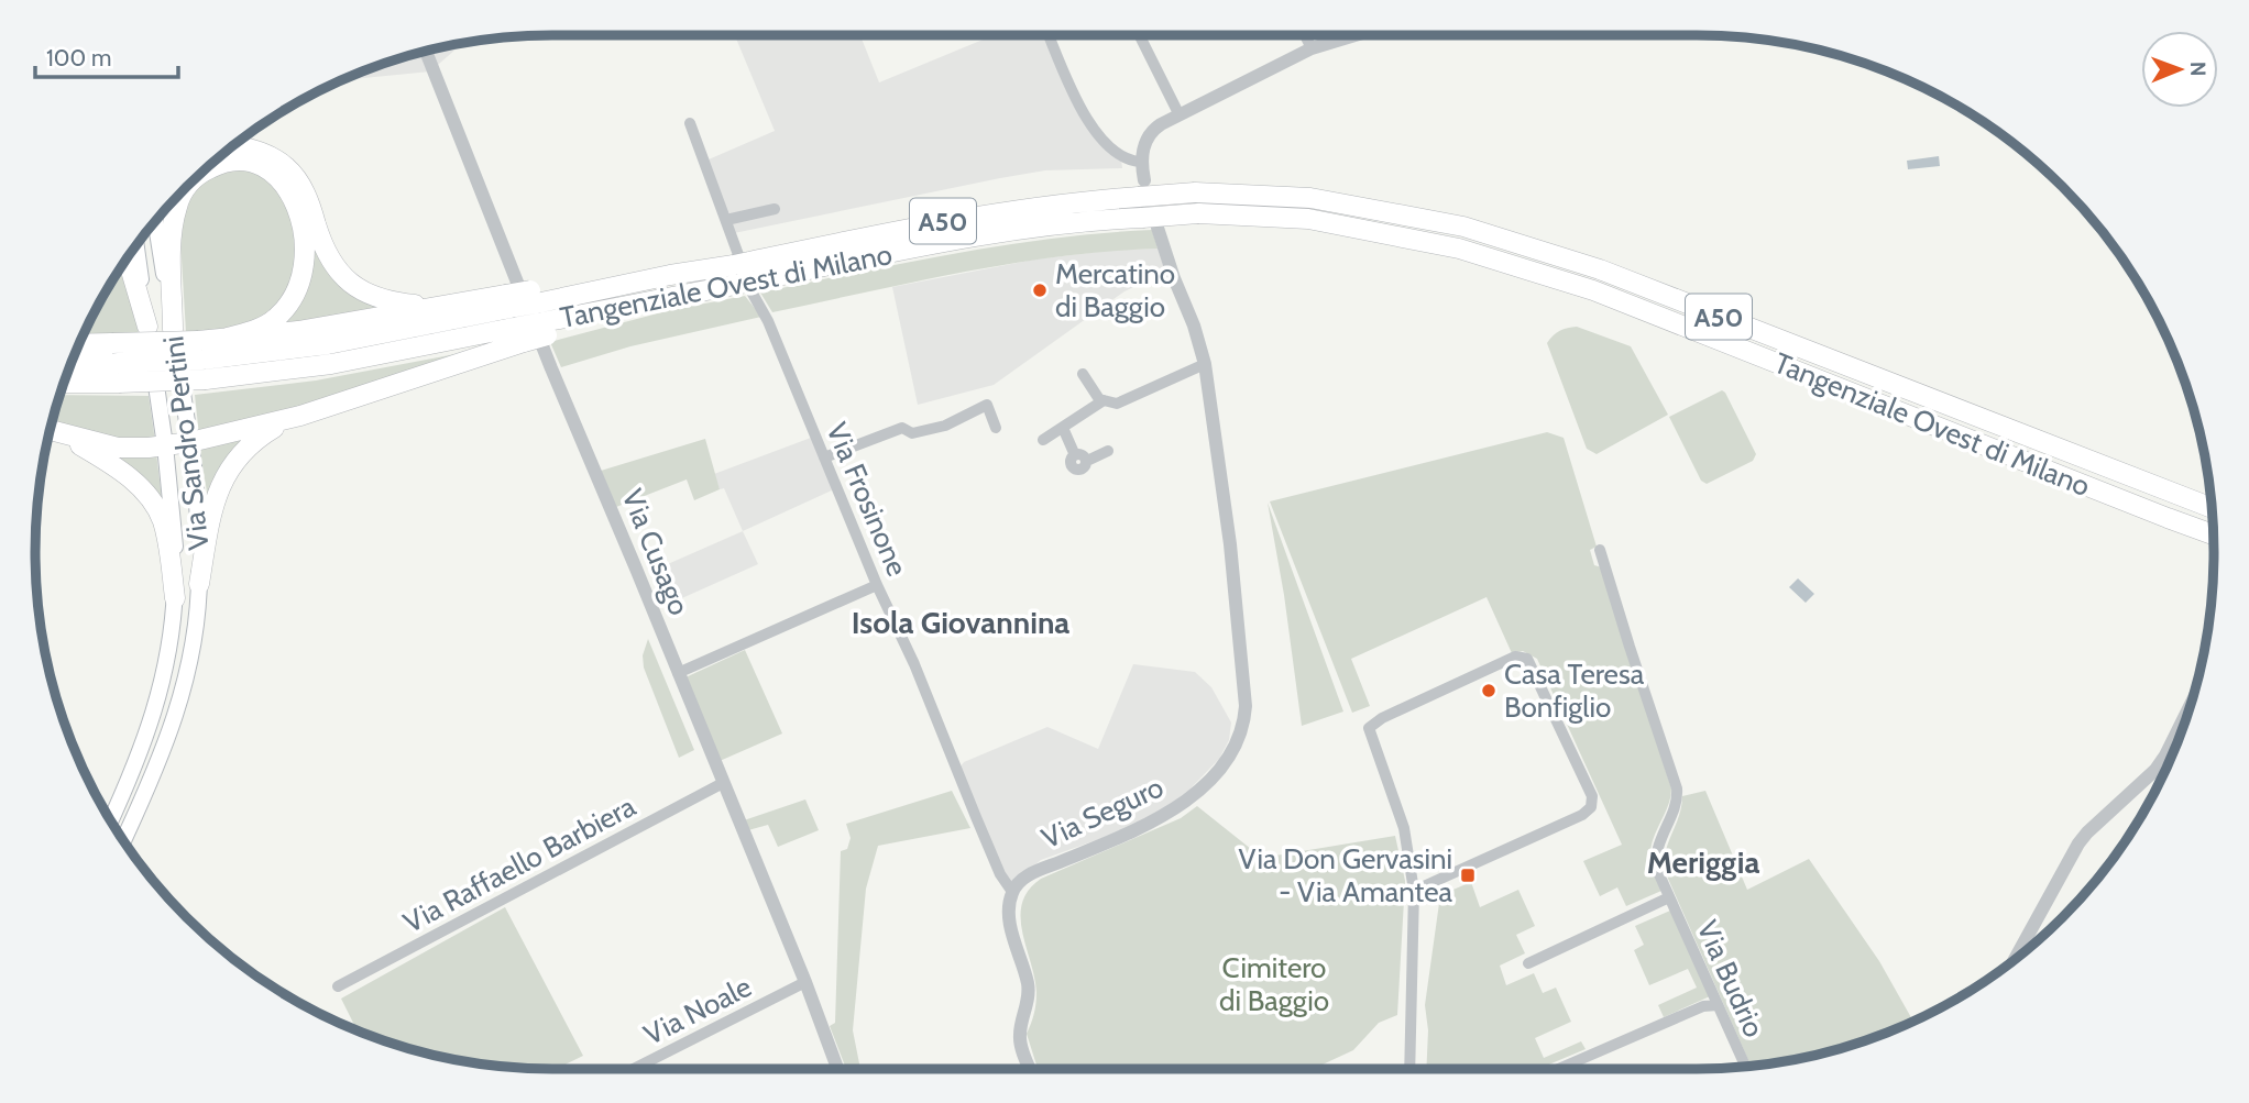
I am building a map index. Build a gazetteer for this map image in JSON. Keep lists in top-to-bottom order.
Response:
{
  "streets": {
    "highway": ["A50", "Tangenziale Ovest di Milano"],
    "main road": ["Via Sandro Pertini"],
    "street": [
      "Via Frosinone",
      "Via Cusago",
      "Via Seguro",
      "Via Raffaello Barbiera",
      "Via Budrio",
      "Via Noale"
    ]
  },
  "crossings": [
    ["Tangenziale Ovest di Milano", "Via Frosinone"],
    ["Tangenziale Ovest di Milano", "Via Seguro"],
    ["Via Frosinone", "Via Seguro"],
    ["Via Cusago", "Via Raffaello Barbiera"],
    ["Via Cusago", "Via Noale"]
  ],
  "districts": ["Isola Giovannina", "Meriggia"],
  "parks": ["Cimitero di Baggio"],
  "places": {
    "other": ["Mercatino di Baggio", "Casa Teresa Bonfiglio"],
    "transit": ["Via Don Gervasini - Via Amantea"]
  },
  "scale_bar": "100 m",
  "north": "right"
}
